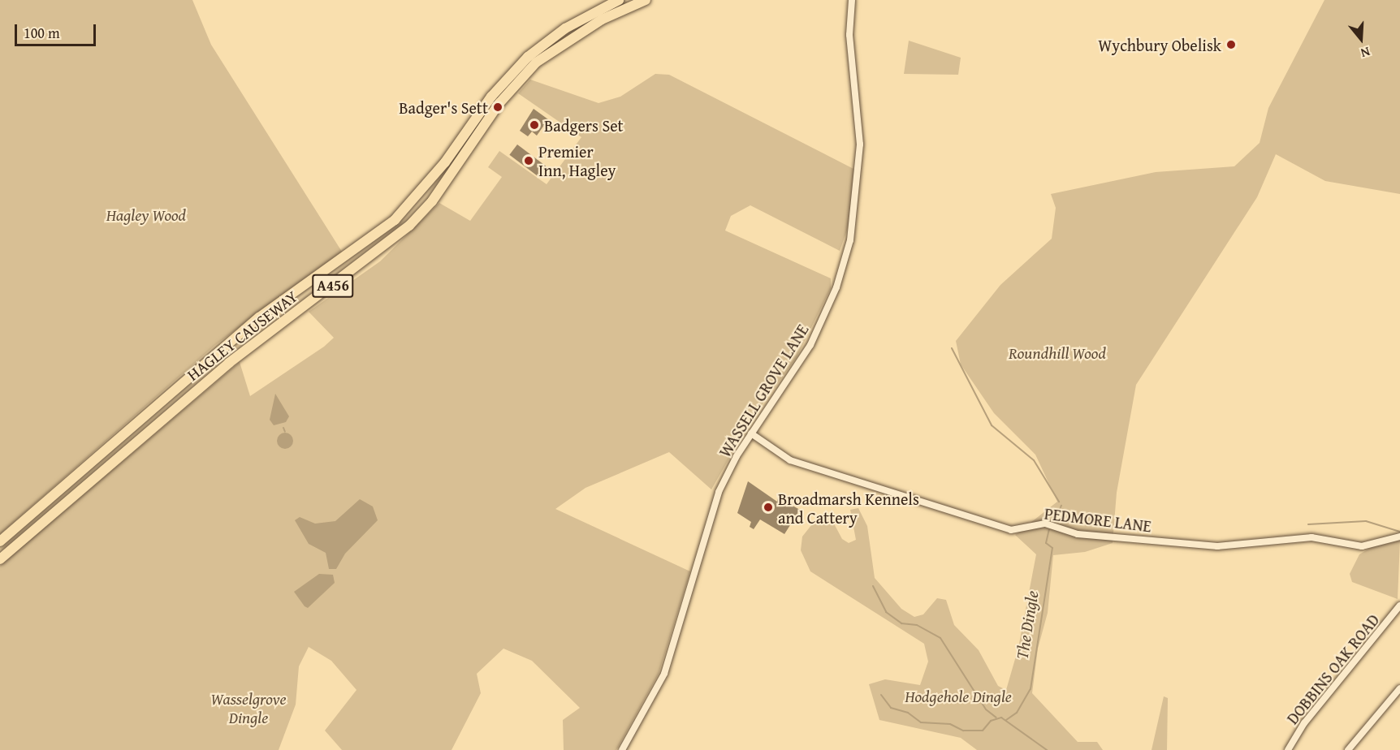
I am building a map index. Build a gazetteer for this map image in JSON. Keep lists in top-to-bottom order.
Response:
{
  "streets": {
    "highway": ["A456", "HAGLEY CAUSEWAY"],
    "street": ["WASSELL GROVE LANE", "PEDMORE LANE", "DOBBINS OAK ROAD"]
  },
  "crossings": [
    ["WASSELL GROVE LANE", "PEDMORE LANE"]
  ],
  "water": ["The Dingle"],
  "parks": [
    "Hagley Wood",
    "Roundhill Wood",
    "Hodgehole Dingle",
    "Wasselgrove Dingle"
  ],
  "places": [
    "Wychbury Obelisk",
    "Badger's Sett",
    "Badgers Set",
    "Premier Inn, Hagley",
    "Broadmarsh Kennels and Cattery"
  ],
  "scale_bar": "100 m",
  "north": "bottom"
}
